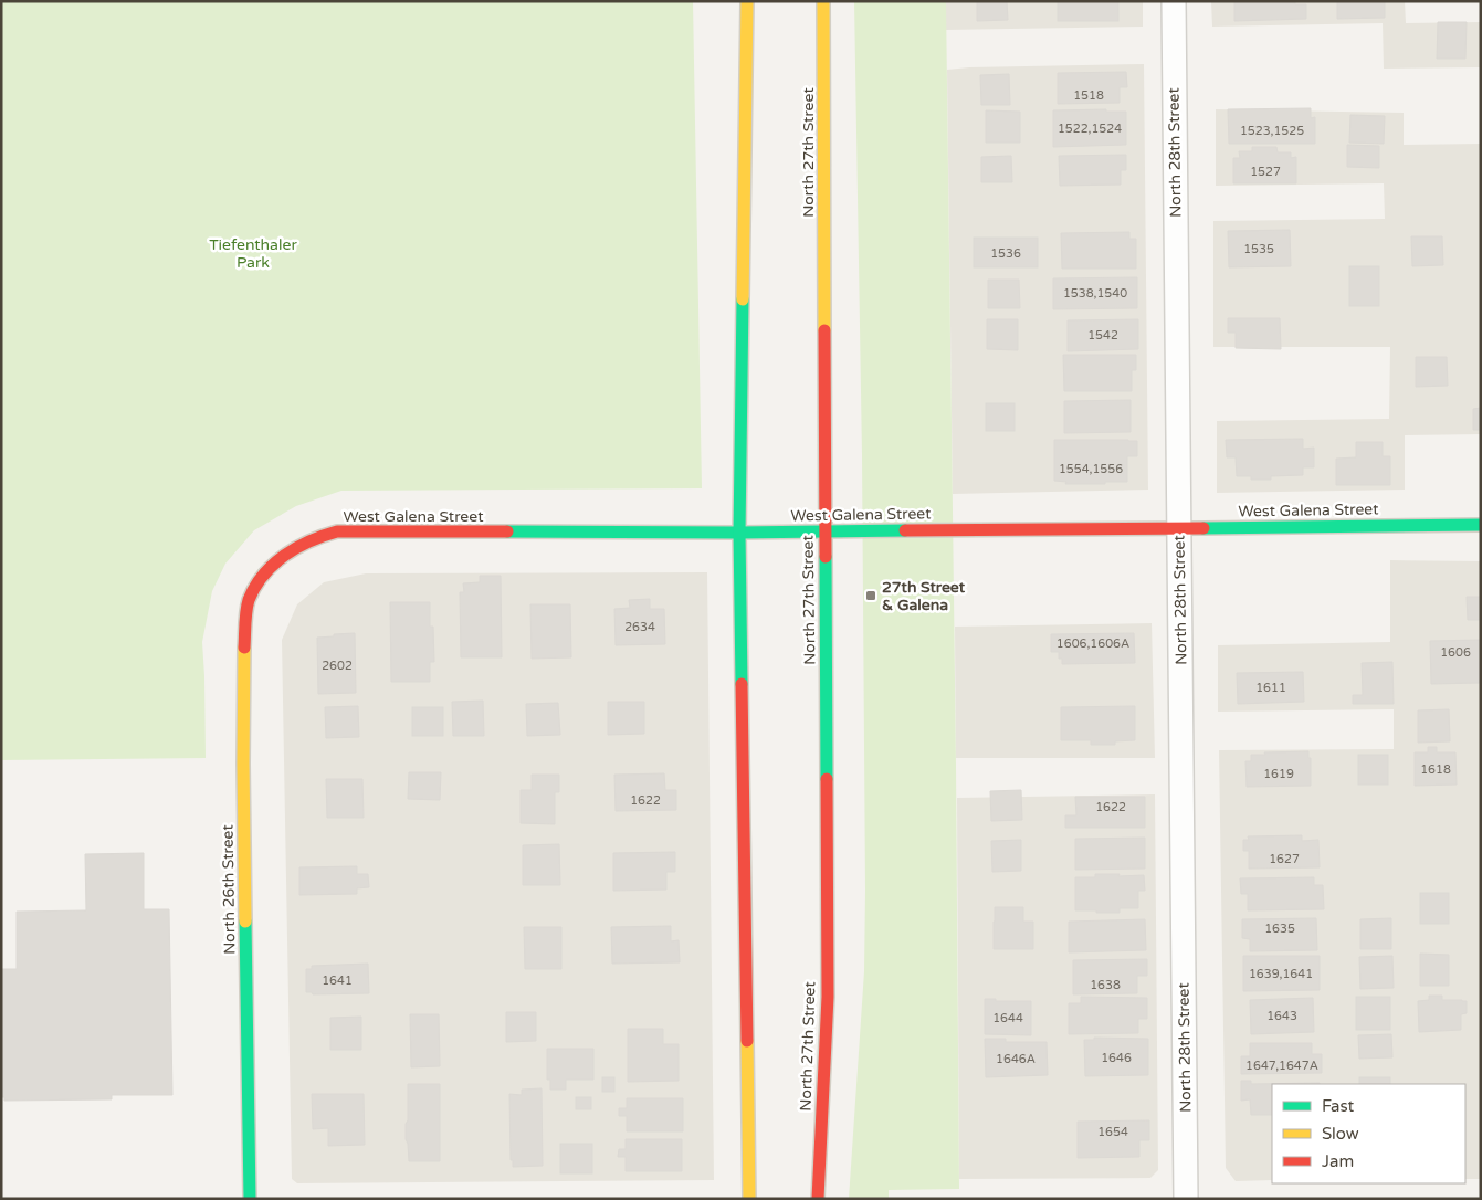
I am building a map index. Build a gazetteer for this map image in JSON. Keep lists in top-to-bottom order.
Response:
{
  "streets": {
    "main road": ["North 27th Street", "West Galena Street", "North 26th Street"],
    "street": ["North 28th Street"]
  },
  "crossings": [
    ["North 27th Street", "West Galena Street"],
    ["North 28th Street", "West Galena Street"],
    ["West Galena Street", "North 26th Street"]
  ],
  "parks": ["Tiefenthaler Park"],
  "places": {
    "transit": ["27th Street & Galena"]
  },
  "house_numbers": [
    "1518",
    "1522,1524",
    "1523,1525",
    "1527",
    "1535",
    "1536",
    "1538,1540",
    "1542",
    "1554,1556",
    "2634",
    "1606,1606A",
    "1606",
    "2602",
    "1611",
    "1618",
    "1619",
    "1622",
    "1622",
    "1627",
    "1635",
    "1639,1641",
    "1641",
    "1638",
    "1643",
    "1644",
    "1646",
    "1646A",
    "1647,1647A",
    "1654"
  ],
  "legend": ["Fast", "Slow", "Jam"]
}
